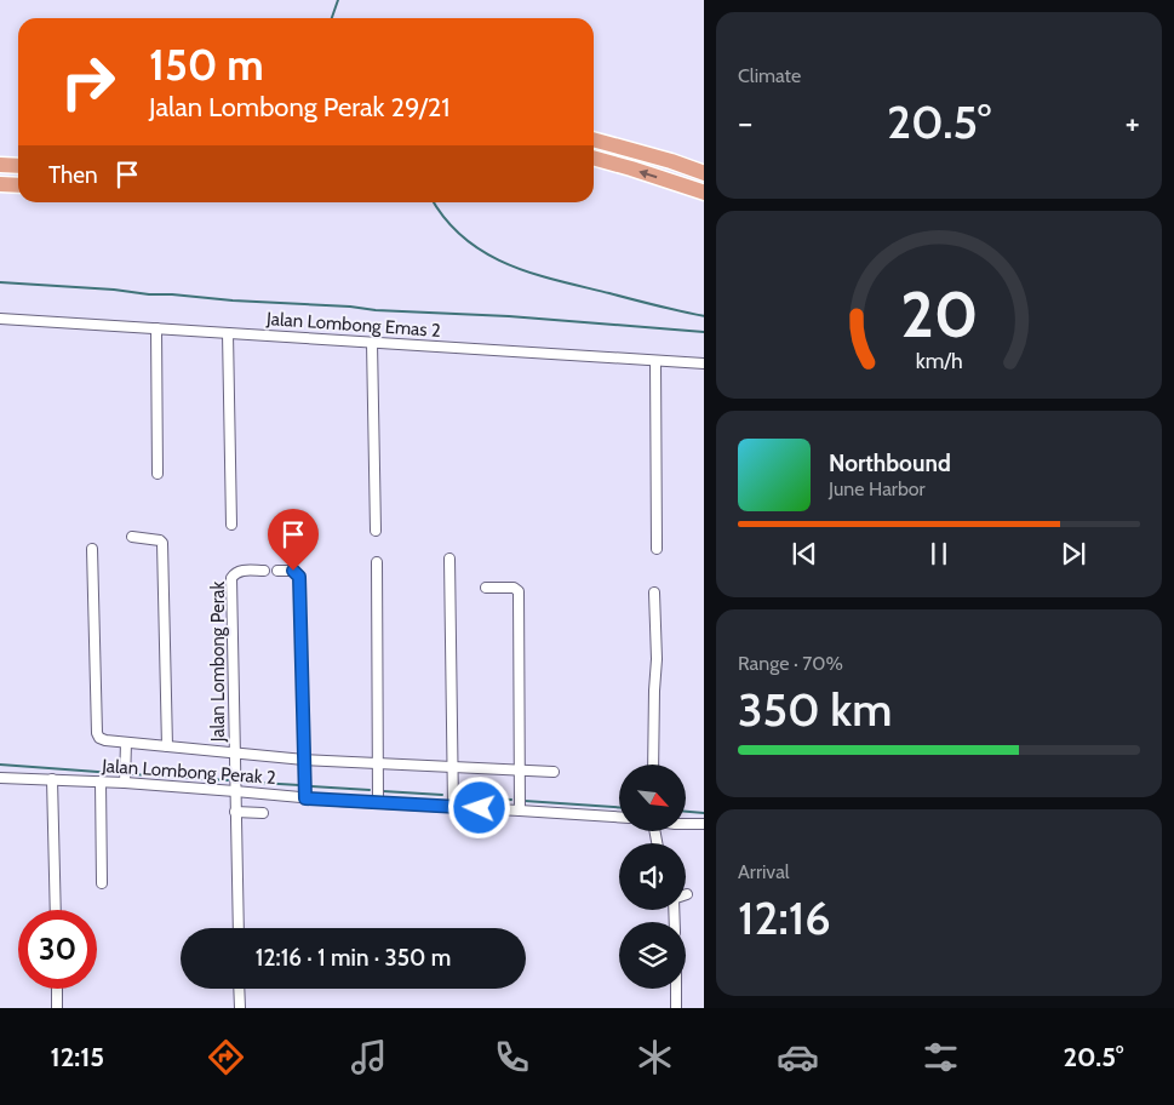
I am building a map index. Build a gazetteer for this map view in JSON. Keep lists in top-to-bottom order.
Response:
{
  "streets": {
    "street": ["Jalan Lombong Emas 2", "Jalan Lombong Perak", "Jalan Lombong Perak 2"]
  },
  "crossings": [
    ["Jalan Lombong Perak", "Jalan Lombong Perak 2"]
  ],
  "north": "bottom right",
  "page": {
    "tile": [
      "Climate",
      ["Range · 70%", "350 km"],
      ["Arrival", "12:16"]
    ],
    "turn": ["150 m", "Jalan Lombong Perak 29/21"],
    "heat": ["−", "20.5°", "+"],
    "then": "Then",
    "song": ["Northbound", "June Harbor"],
    "limit": "30",
    "trip": "12:16 · 1 min · 350 m",
    "tabs": ["12:15", "20.5°"],
    "gauge": ["20", "km/h"]
  }
}
